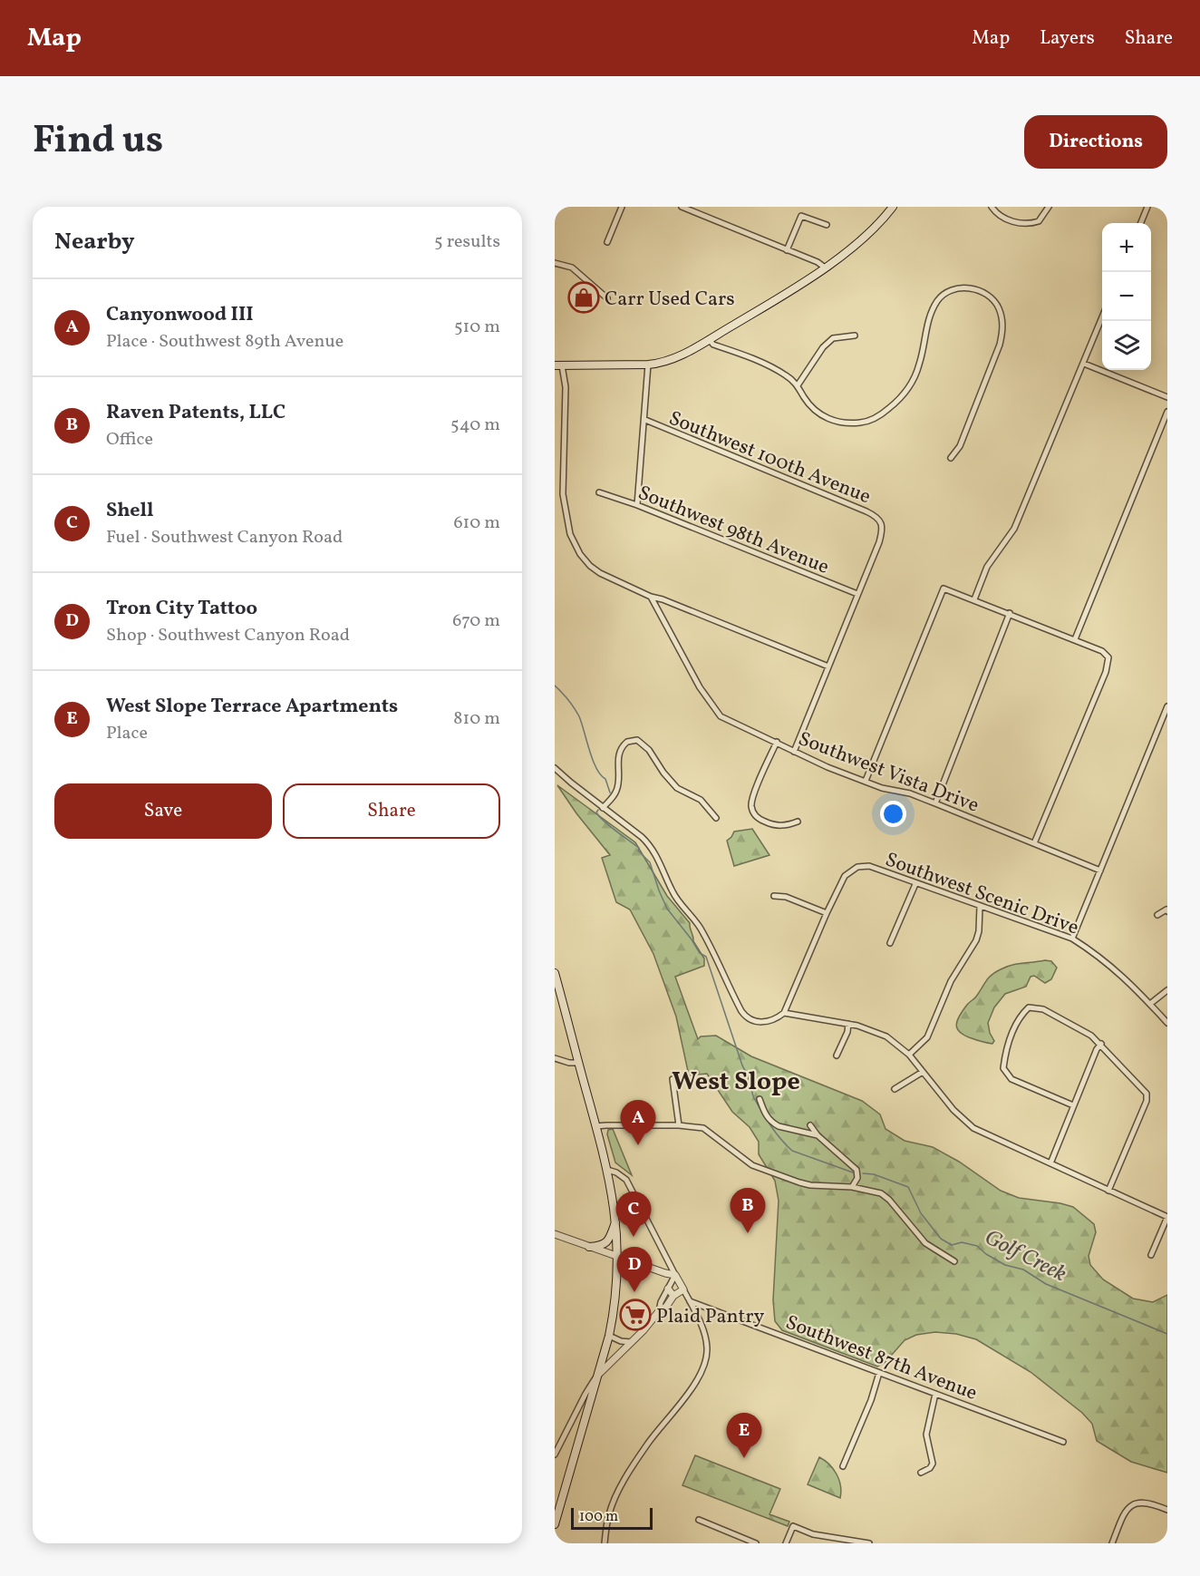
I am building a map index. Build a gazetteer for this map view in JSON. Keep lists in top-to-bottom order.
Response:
{
  "streets": {
    "street": [
      "Southwest 100th Avenue",
      "Southwest 98th Avenue",
      "Southwest Vista Drive",
      "Southwest Scenic Drive",
      "Southwest 87th Avenue"
    ]
  },
  "crossings": [
    ["Southwest 100th Avenue", "Southwest 98th Avenue"]
  ],
  "districts": ["West Slope"],
  "water": ["Golf Creek"],
  "places": {
    "shop": ["Carr Used Cars"],
    "supermarket": ["Plaid Pantry"]
  },
  "scale_bar": "100 m",
  "page": {
    "header": "Map",
    "nav": ["Map", "Layers", "Share"],
    "title": "Find us",
    "buttons": [
      "Directions",
      ["Save", "Share"]
    ],
    "heading": ["Nearby", "5 results"],
    "map_buttons": ["+", "−"],
    "list": [
      {
        "mark": "A",
        "name": "Canyonwood III",
        "note": "Place · Southwest 89th Avenue",
        "value": "510 m"
      },
      {
        "mark": "B",
        "name": "Raven Patents, LLC",
        "note": "Office",
        "value": "540 m"
      },
      {
        "mark": "C",
        "name": "Shell",
        "note": "Fuel · Southwest Canyon Road",
        "value": "610 m"
      },
      {
        "mark": "D",
        "name": "Tron City Tattoo",
        "note": "Shop · Southwest Canyon Road",
        "value": "670 m"
      },
      {
        "mark": "E",
        "name": "West Slope Terrace Apartments",
        "note": "Place",
        "value": "810 m"
      }
    ],
    "pins": [
      "A",
      "B",
      "C",
      "D",
      "E"
    ],
    "scale": "100 m"
  }
}
